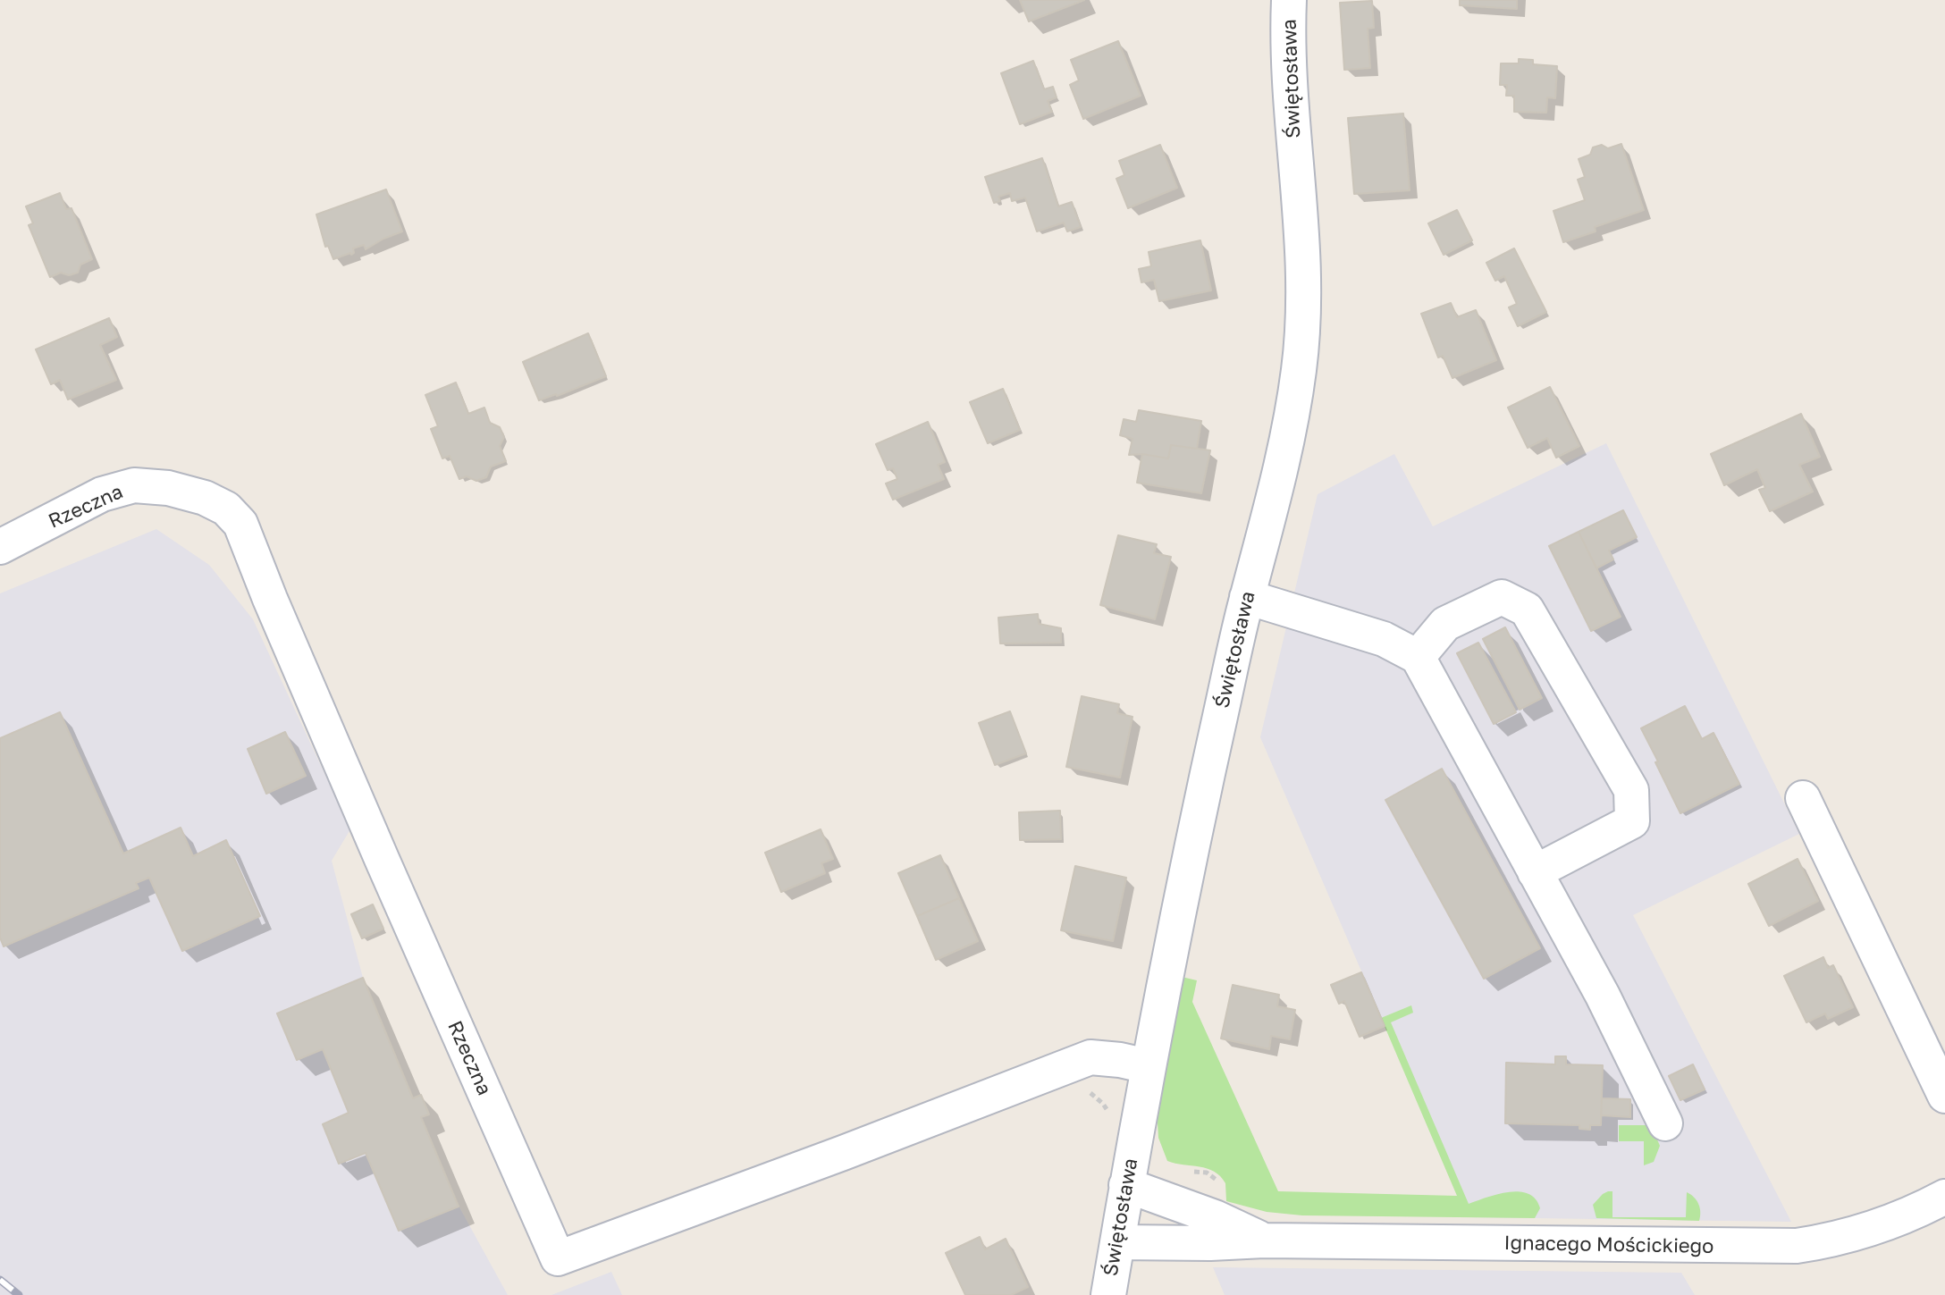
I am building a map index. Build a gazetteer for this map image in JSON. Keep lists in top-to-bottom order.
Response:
{
  "streets": {
    "street": ["Świętosława", "Rzeczna", "Ignacego Mościckiego"]
  },
  "crossings": [
    ["Świętosława", "Rzeczna"],
    ["Świętosława", "Ignacego Mościckiego"]
  ]
}
